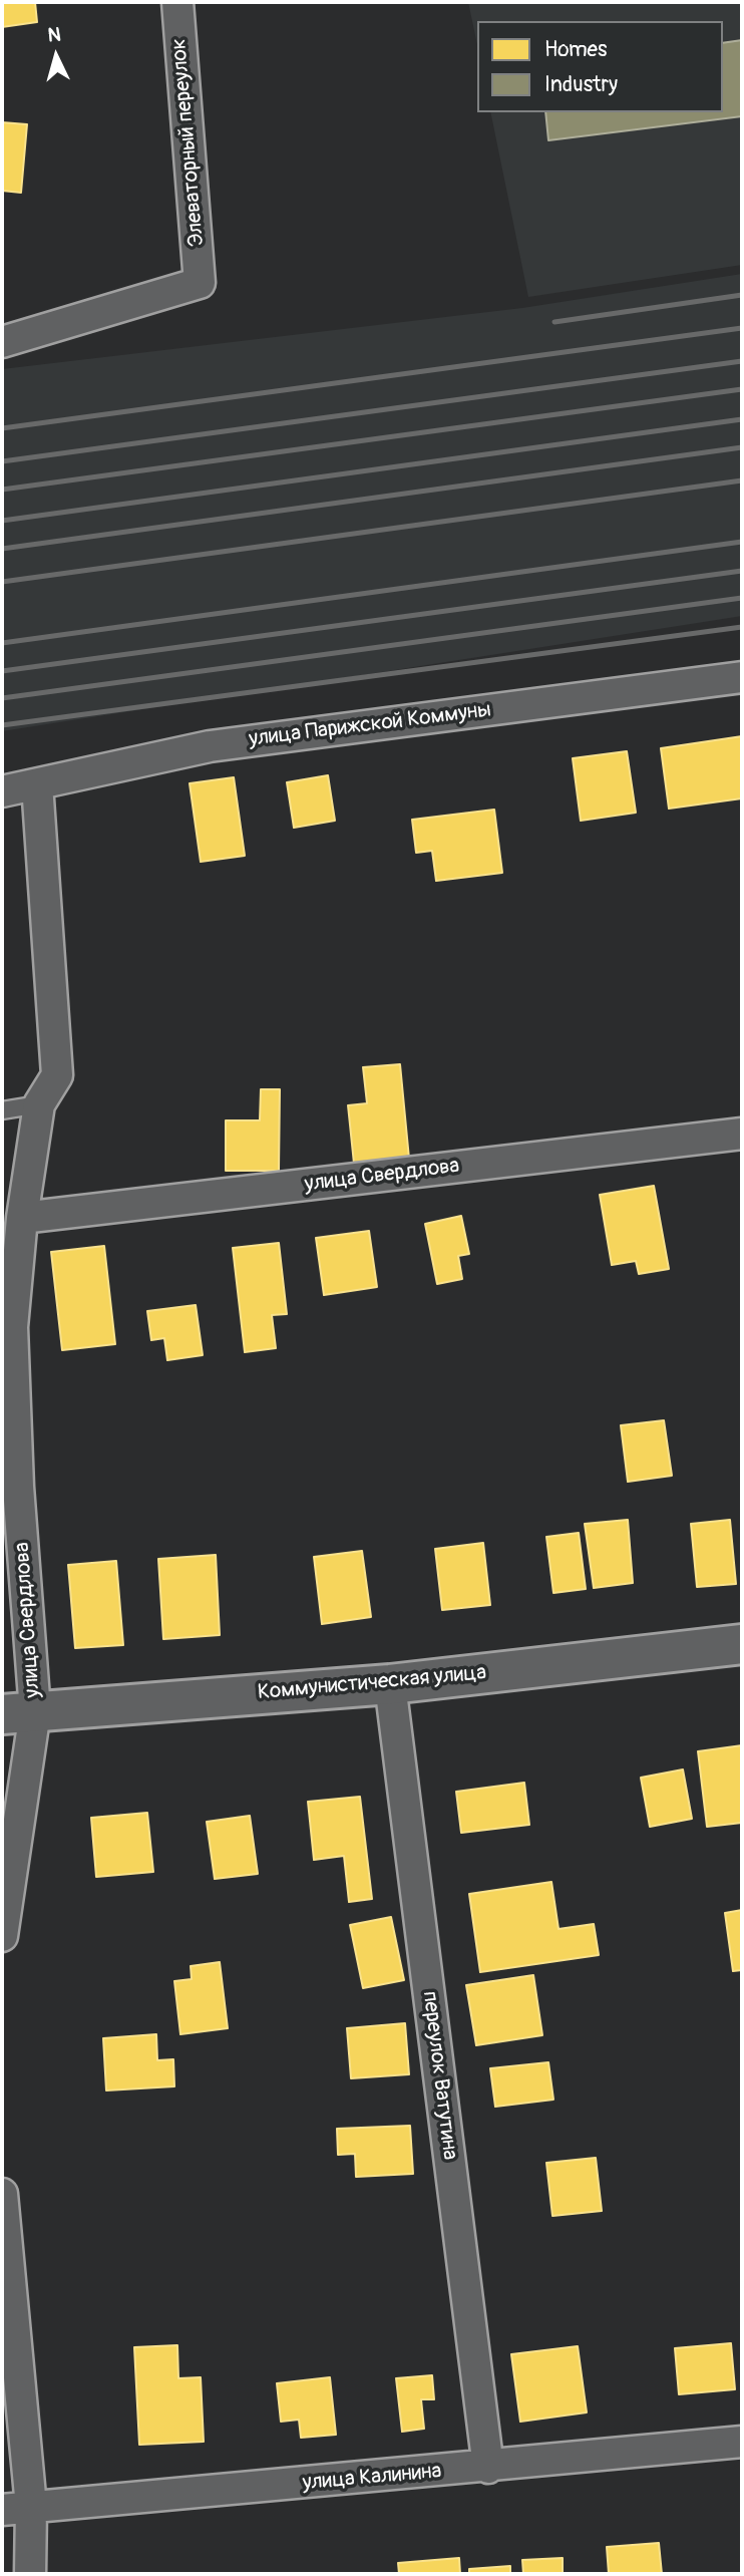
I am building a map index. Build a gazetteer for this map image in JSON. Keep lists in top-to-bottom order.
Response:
{
  "streets": {
    "street": [
      "Элеваторный переулок",
      "улица Парижской Коммуны",
      "улица Свердлова",
      "Коммунистическая улица",
      "переулок Ватутина",
      "улица Калинина"
    ]
  },
  "crossings": [
    ["улица Парижской Коммуны", "улица Свердлова"],
    ["улица Свердлова", "Коммунистическая улица"],
    ["Коммунистическая улица", "переулок Ватутина"],
    ["переулок Ватутина", "улица Калинина"]
  ],
  "legend": ["Homes", "Industry"],
  "north": "top"
}
